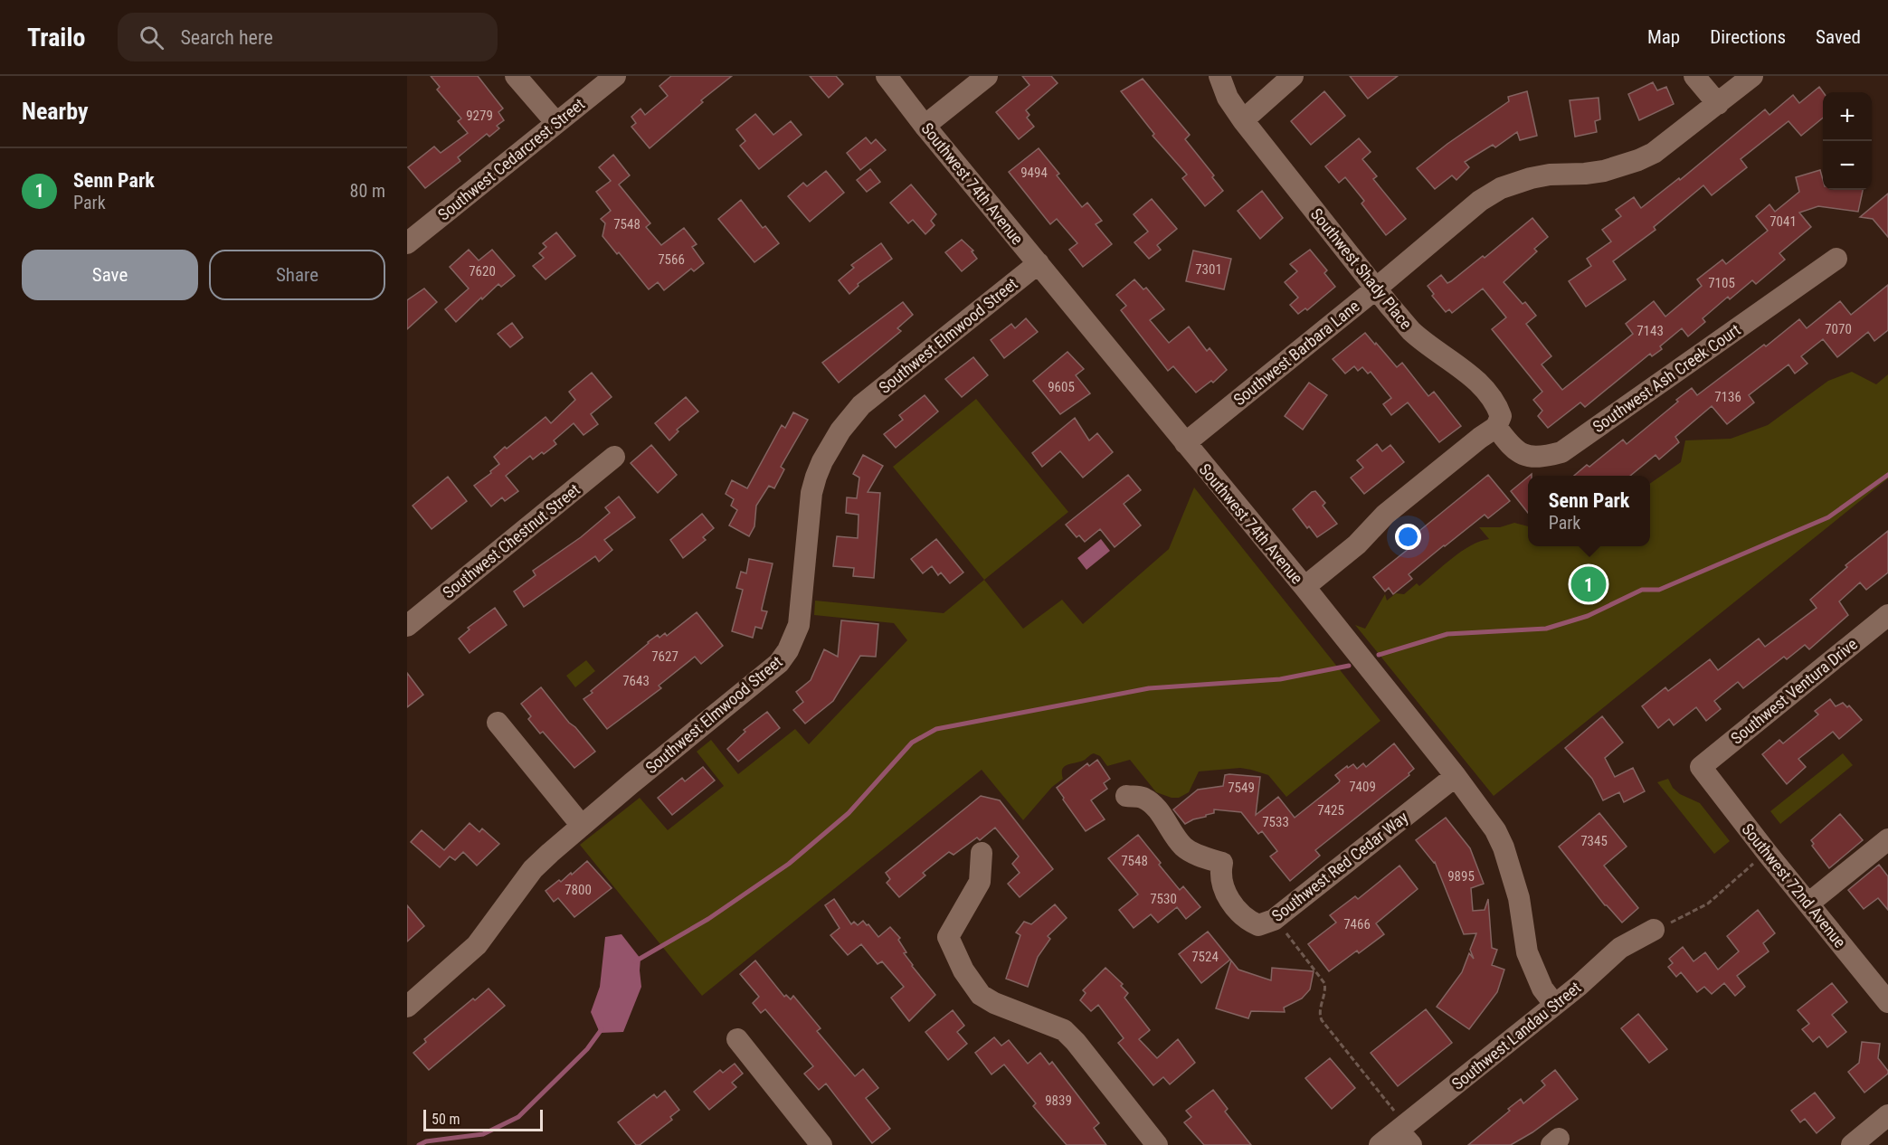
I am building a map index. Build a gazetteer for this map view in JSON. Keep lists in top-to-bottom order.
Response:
{
  "streets": {
    "street": [
      "Southwest Cedarcrest Street",
      "Southwest 74th Avenue",
      "Southwest Shady Place",
      "Southwest Elmwood Street",
      "Southwest Barbara Lane",
      "Southwest Ash Creek Court",
      "Southwest Chestnut Street",
      "Southwest Ventura Drive",
      "Southwest Red Cedar Way",
      "Southwest 72nd Avenue",
      "Southwest Landau Street"
    ]
  },
  "crossings": [
    ["Southwest 74th Avenue", "Southwest Elmwood Street"],
    ["Southwest 74th Avenue", "Southwest Barbara Lane"],
    ["Southwest 74th Avenue", "Southwest Red Cedar Way"],
    ["Southwest 74th Avenue", "Southwest Landau Street"],
    ["Southwest Shady Place", "Southwest Barbara Lane"],
    ["Southwest Shady Place", "Southwest Ash Creek Court"],
    ["Southwest Ventura Drive", "Southwest 72nd Avenue"]
  ],
  "house_numbers": [
    "9279",
    "9494",
    "7041",
    "7548",
    "7566",
    "7301",
    "7620",
    "7105",
    "7070",
    "7143",
    "9605",
    "7136",
    "7627",
    "7643",
    "7409",
    "7549",
    "7425",
    "7533",
    "7345",
    "7548",
    "9895",
    "7800",
    "7530",
    "7466",
    "7524",
    "9839"
  ],
  "scale_bar": "50 m",
  "page": {
    "header": "Trailo",
    "search": "Search here",
    "nav": ["Map", "Directions", "Saved"],
    "heading": "Nearby",
    "map_buttons": ["+", "−"],
    "list": [
      {
        "mark": "1",
        "name": "Senn Park",
        "note": "Park",
        "value": "80 m"
      }
    ],
    "buttons": ["Save", "Share"],
    "popup": ["Senn Park", "Park"],
    "pins": "1",
    "scale": "50 m"
  }
}
